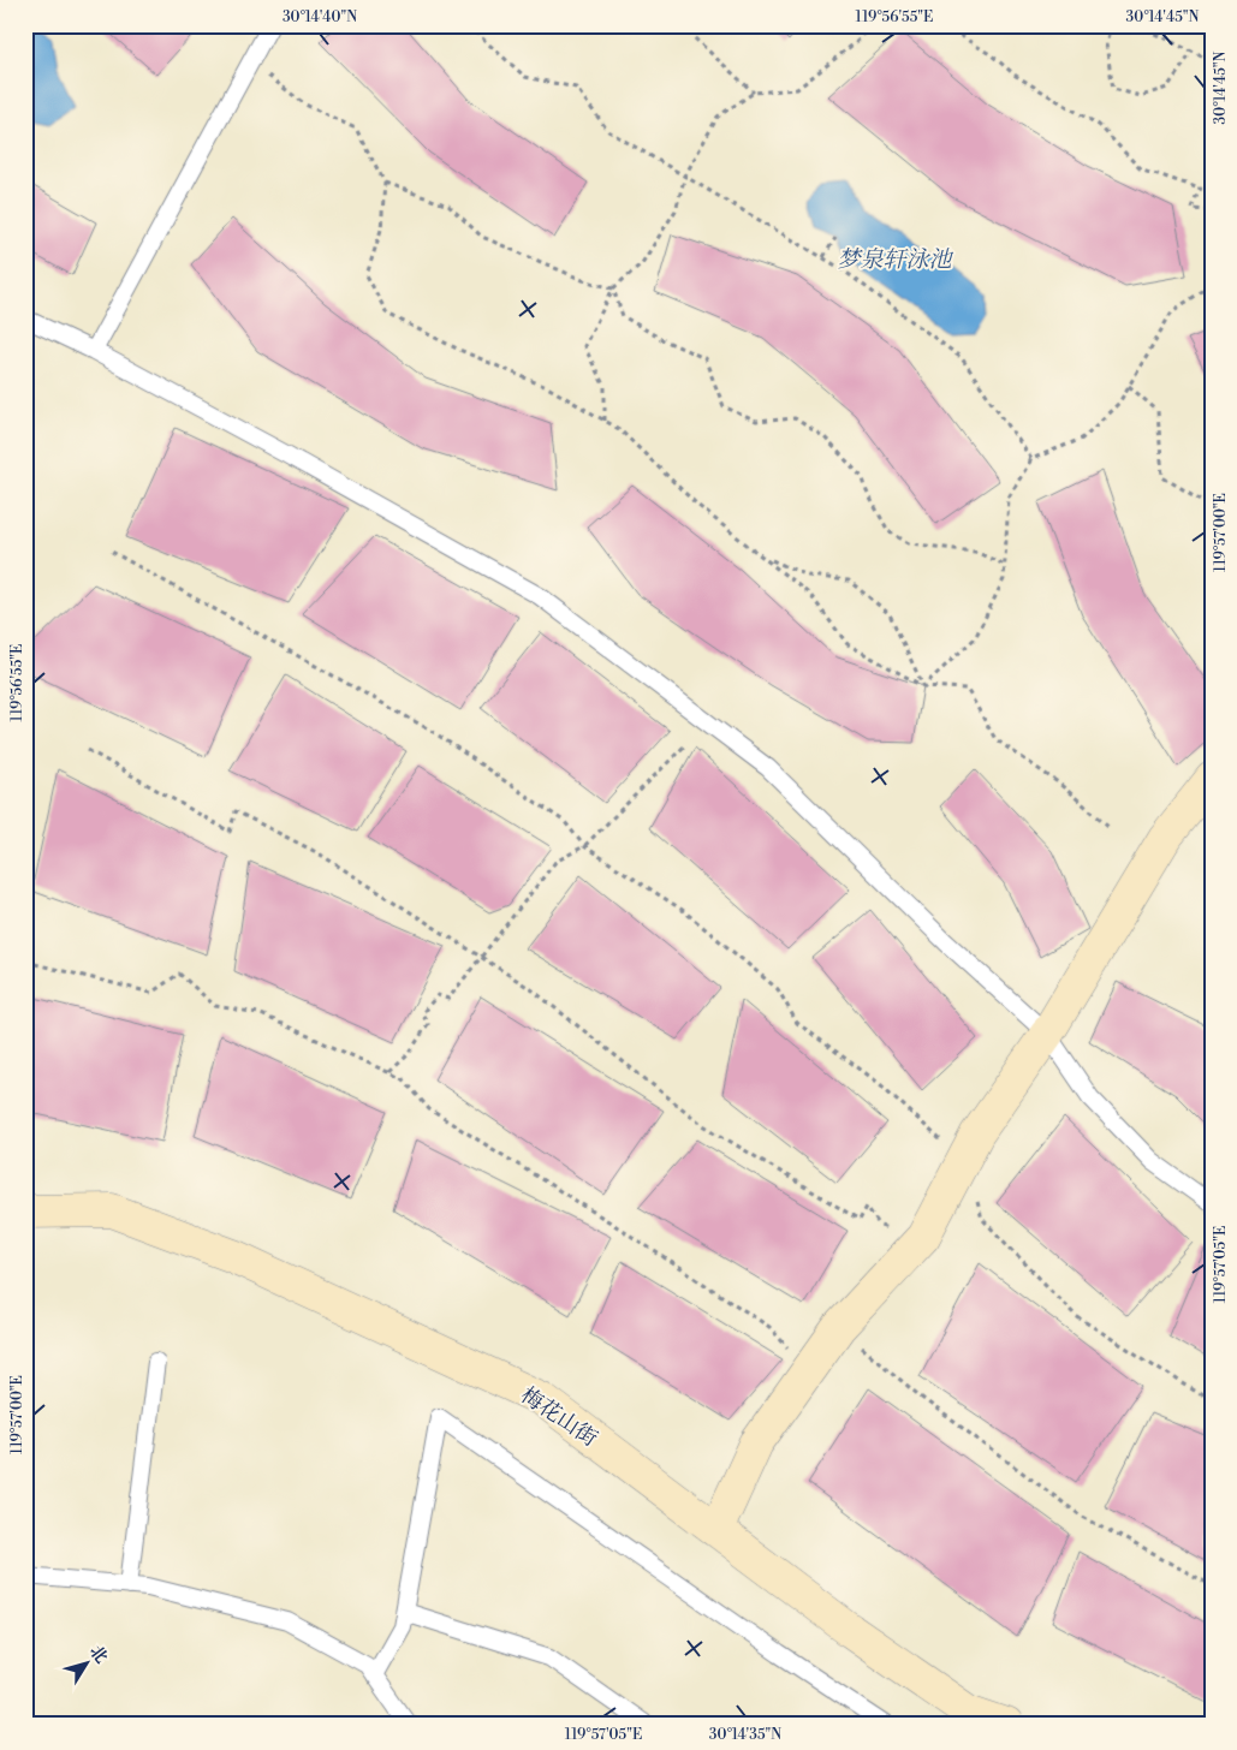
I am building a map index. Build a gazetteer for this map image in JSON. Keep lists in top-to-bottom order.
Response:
{
  "streets": {
    "street": ["梅花山街"]
  },
  "water": ["梦泉轩泳池"],
  "north": "top right",
  "coordinates": [
    "30°14'40\"N",
    "119°56'55\"E",
    "30°14'45\"N",
    "119°57'00\"E",
    "119°57'05\"E",
    "30°14'35\"N"
  ]
}
